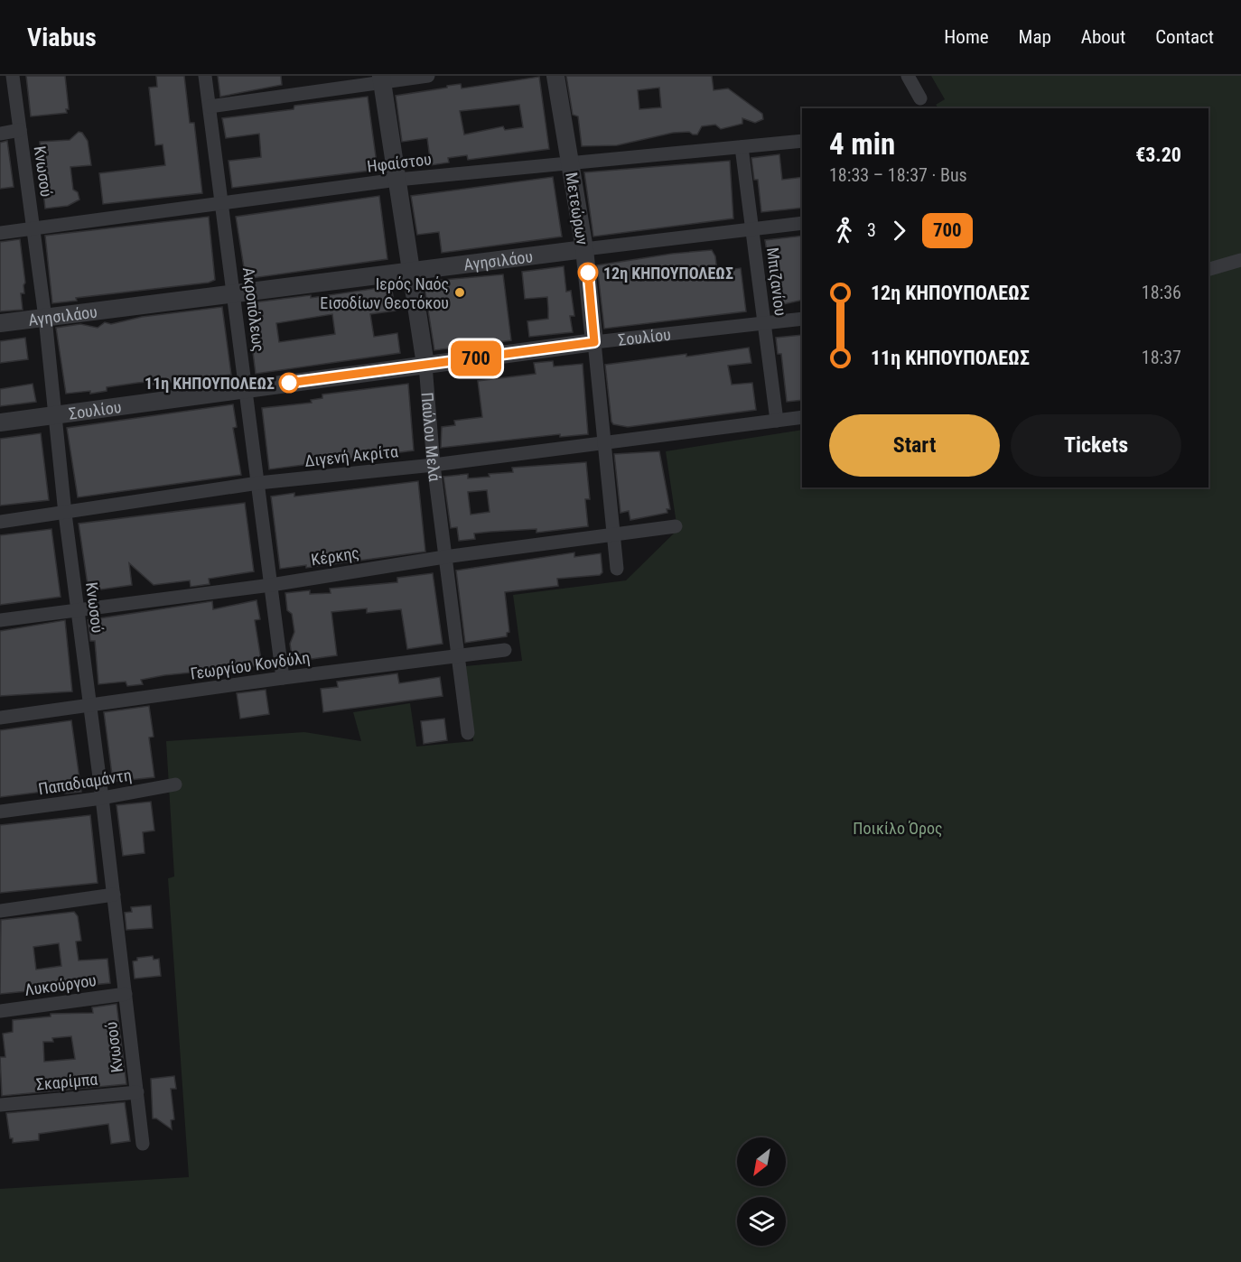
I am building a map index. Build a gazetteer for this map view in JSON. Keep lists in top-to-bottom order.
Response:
{
  "streets": {
    "street": [
      "Ηφαίστου",
      "Κνωσού",
      "Μετεώρων",
      "Αγησιλάου",
      "Μπιζανίου",
      "Ακροπόλεως",
      "Σουλίου",
      "Παύλου Μελά",
      "Διγενή Ακρίτα",
      "Κέρκης",
      "Γεωργίου Κονδύλη",
      "Παπαδιαμάντη",
      "Λυκούργου",
      "Σκαρίμπα"
    ]
  },
  "crossings": [
    ["Ηφαίστου", "Κνωσού"],
    ["Ηφαίστου", "Μετεώρων"],
    ["Ηφαίστου", "Μπιζανίου"],
    ["Ηφαίστου", "Ακροπόλεως"],
    ["Ηφαίστου", "Παύλου Μελά"],
    ["Κνωσού", "Αγησιλάου"],
    ["Κνωσού", "Σουλίου"],
    ["Κνωσού", "Διγενή Ακρίτα"],
    ["Κνωσού", "Κέρκης"],
    ["Κνωσού", "Γεωργίου Κονδύλη"],
    ["Κνωσού", "Παπαδιαμάντη"],
    ["Κνωσού", "Λυκούργου"],
    ["Κνωσού", "Σκαρίμπα"],
    ["Μετεώρων", "Αγησιλάου"],
    ["Μετεώρων", "Σουλίου"],
    ["Μετεώρων", "Διγενή Ακρίτα"],
    ["Μετεώρων", "Κέρκης"],
    ["Αγησιλάου", "Μπιζανίου"],
    ["Αγησιλάου", "Ακροπόλεως"],
    ["Αγησιλάου", "Παύλου Μελά"],
    ["Μπιζανίου", "Σουλίου"],
    ["Μπιζανίου", "Διγενή Ακρίτα"],
    ["Ακροπόλεως", "Σουλίου"],
    ["Ακροπόλεως", "Διγενή Ακρίτα"],
    ["Ακροπόλεως", "Κέρκης"],
    ["Ακροπόλεως", "Γεωργίου Κονδύλη"],
    ["Σουλίου", "Παύλου Μελά"],
    ["Παύλου Μελά", "Διγενή Ακρίτα"],
    ["Παύλου Μελά", "Κέρκης"],
    ["Παύλου Μελά", "Γεωργίου Κονδύλη"]
  ],
  "parks": ["Ποικίλο Όρος"],
  "places": ["12η ΚΗΠΟΥΠΟΛΕΩΣ", "Ιερός Ναός Εισοδίων Θεοτόκου", "11η ΚΗΠΟΥΠΟΛΕΩΣ"],
  "lines": ["bus line 700"],
  "north": "bottom left",
  "page": {
    "header": "Viabus",
    "nav": [
      "Home",
      "Map",
      "About",
      "Contact"
    ],
    "on_map": "700",
    "heading": ["4 min", "18:33 – 18:37 · Bus", "€3.20"],
    "legs": ["3", "700"],
    "list": [
      {
        "name": "12η ΚΗΠΟΥΠΟΛΕΩΣ",
        "value": "18:36"
      },
      {
        "name": "11η ΚΗΠΟΥΠΟΛΕΩΣ",
        "value": "18:37"
      }
    ],
    "buttons": ["Start", "Tickets"]
  }
}
